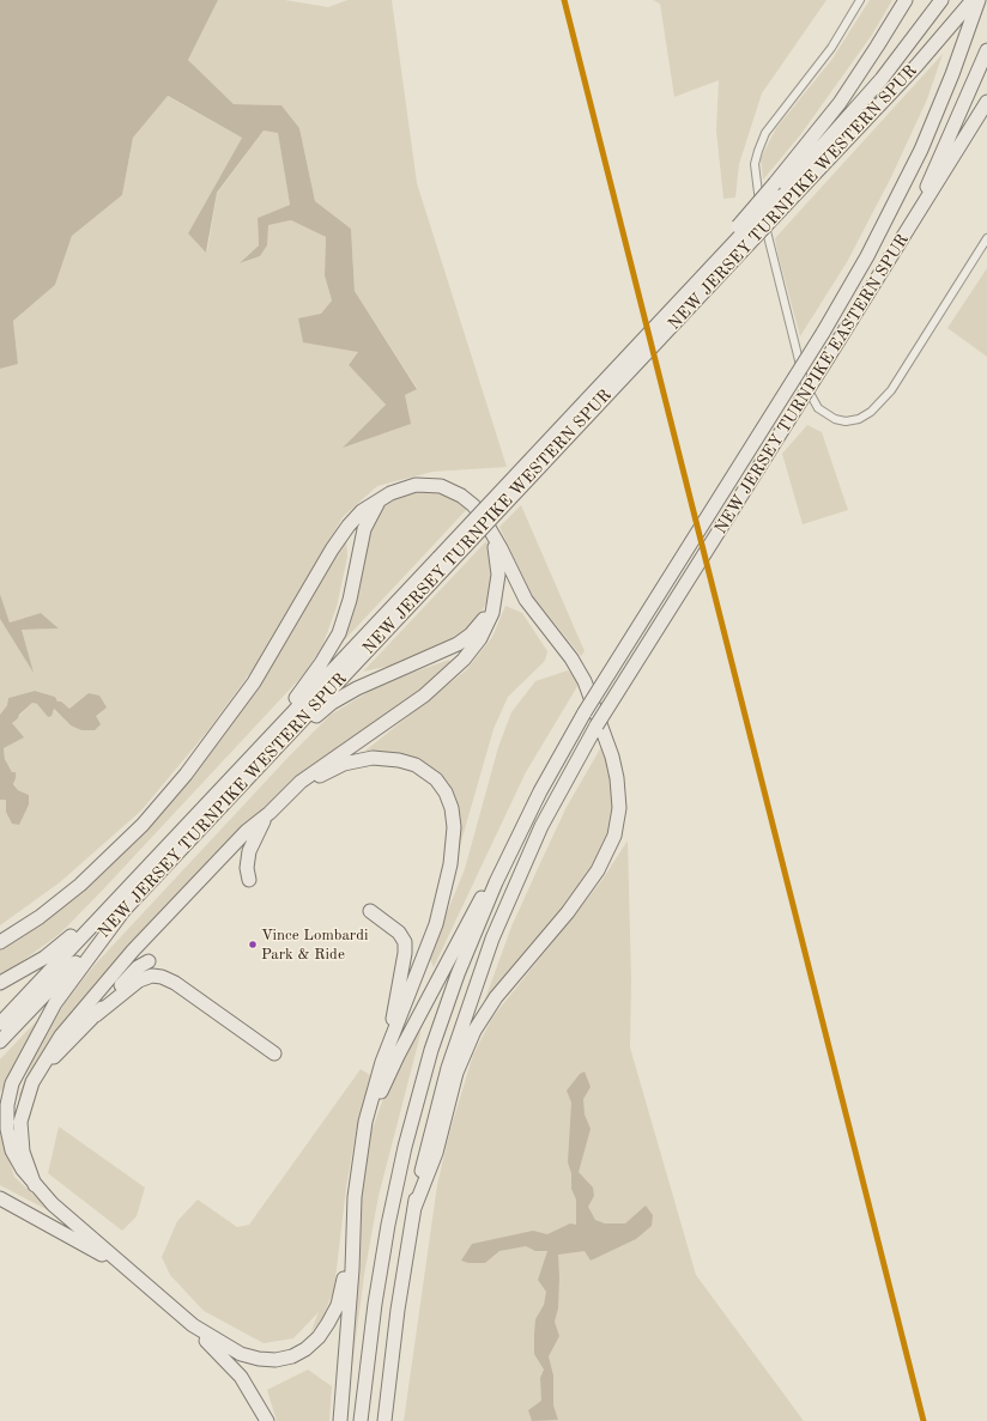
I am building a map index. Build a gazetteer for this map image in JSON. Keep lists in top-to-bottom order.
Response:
{
  "streets": {
    "highway": ["NEW JERSEY TURNPIKE WESTERN SPUR", "NEW JERSEY TURNPIKE EASTERN SPUR"]
  },
  "places": ["Vince Lombardi Park & Ride"]
}
